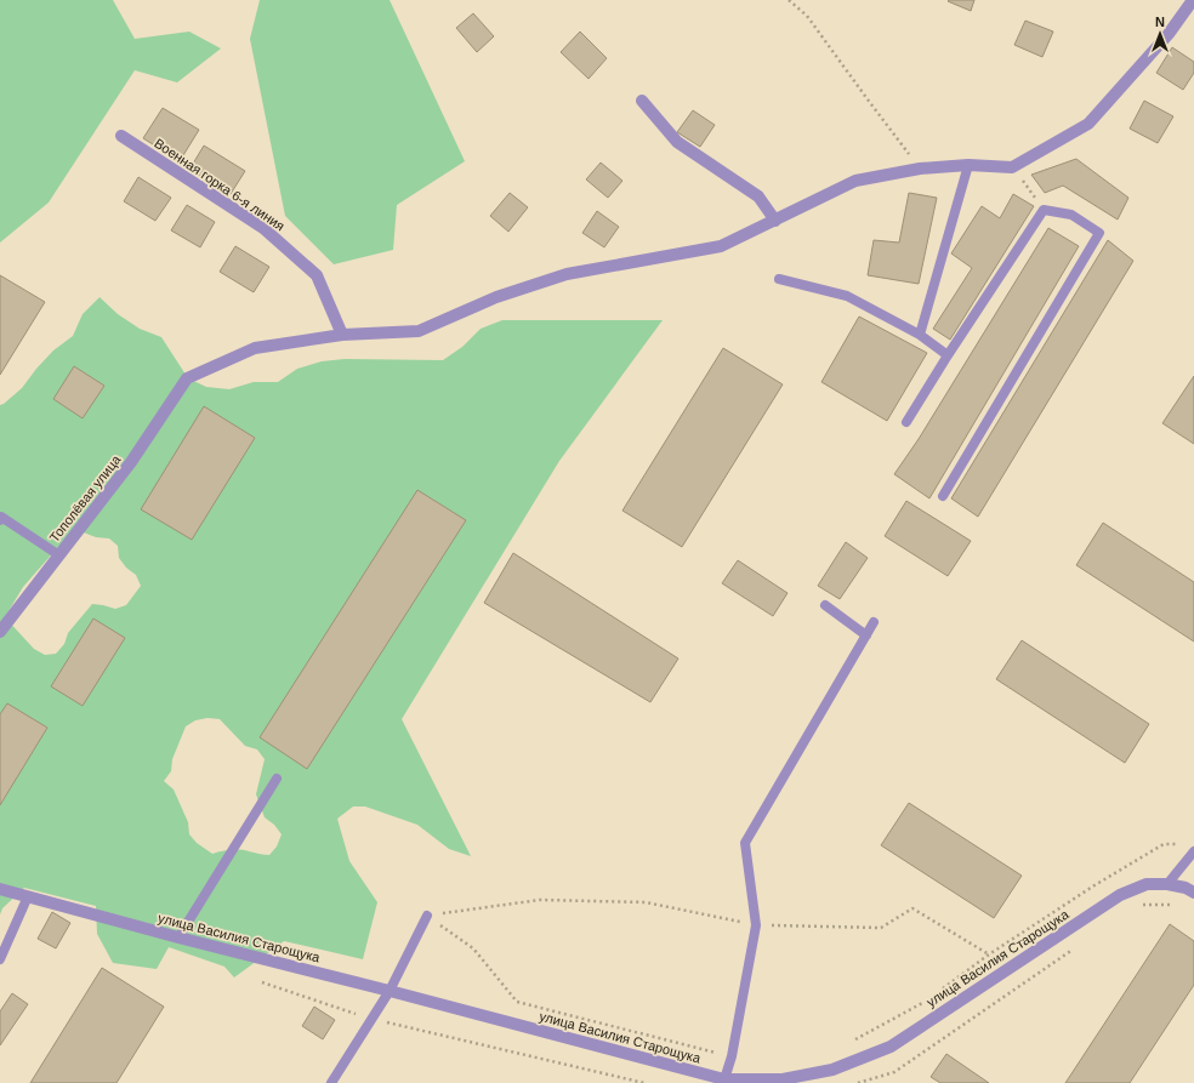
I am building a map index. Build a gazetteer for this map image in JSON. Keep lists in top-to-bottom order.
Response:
{
  "streets": {
    "street": ["Военная горка 6-я линия", "Тополёвая улица", "улица Василия Старощука"]
  },
  "crossings": [
    ["Военная горка 6-я линия", "Тополёвая улица"]
  ],
  "north": "top"
}
